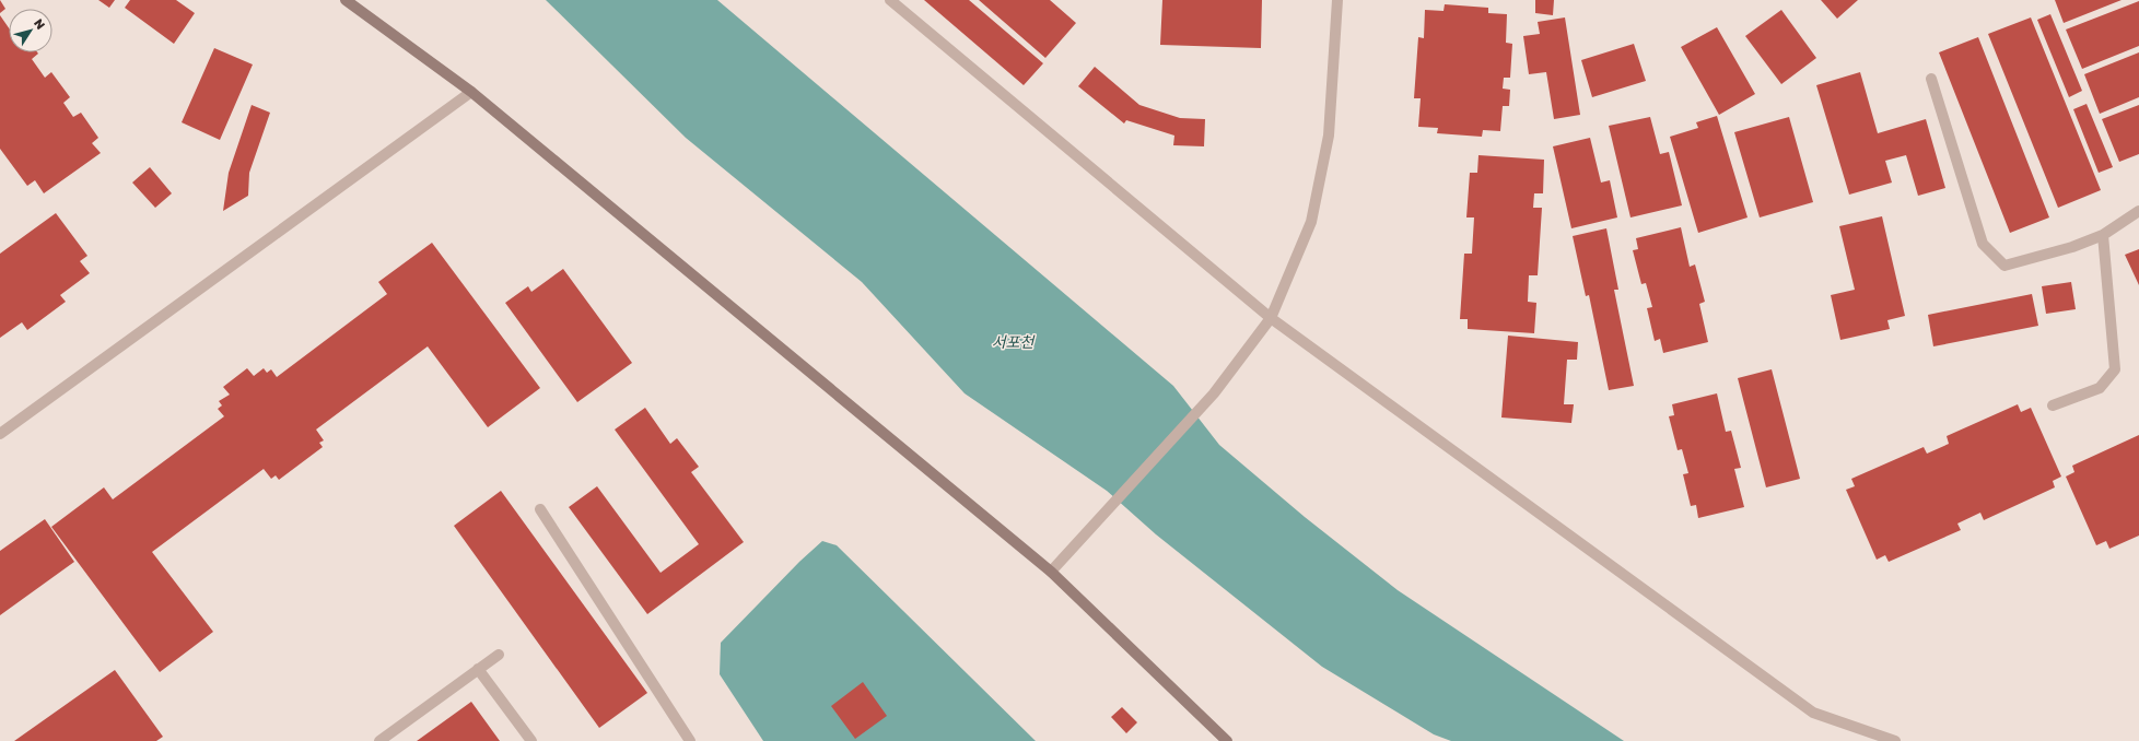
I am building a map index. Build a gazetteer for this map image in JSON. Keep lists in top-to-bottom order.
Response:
{
  "water": ["서포천"],
  "north": "top right"
}
